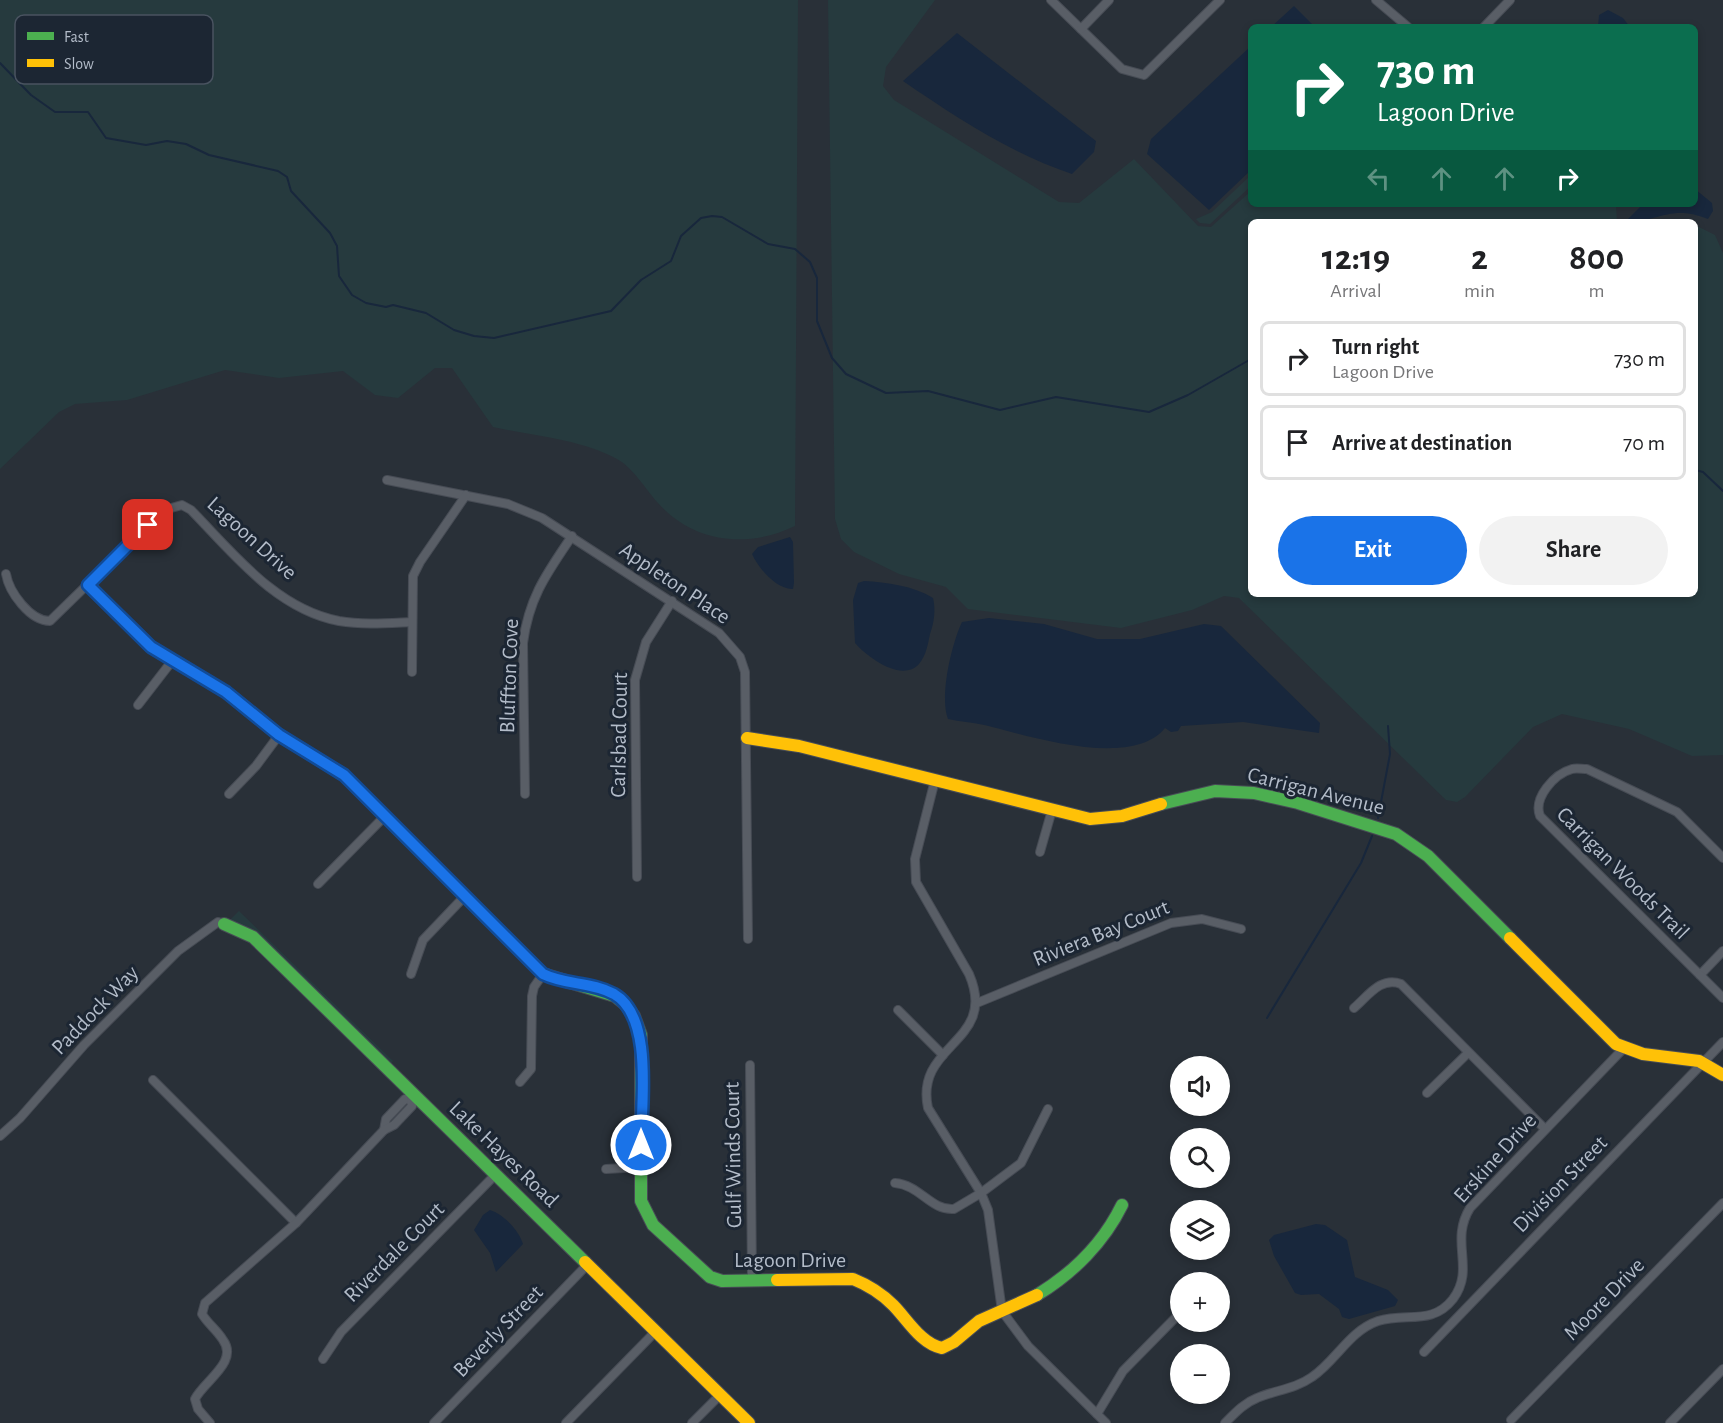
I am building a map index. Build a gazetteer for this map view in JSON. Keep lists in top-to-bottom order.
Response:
{
  "streets": {
    "street": [
      "Lagoon Drive",
      "Appleton Place",
      "Bluffton Cove",
      "Carlsbad Court",
      "Carrigan Avenue",
      "Carrigan Woods Trail",
      "Riviera Bay Court",
      "Paddock Way",
      "Lake Hayes Road",
      "Gulf Winds Court",
      "Erskine Drive",
      "Division Street",
      "Riverdale Court",
      "Moore Drive",
      "Beverly Street"
    ]
  },
  "crossings": [
    ["Lagoon Drive", "Gulf Winds Court"],
    ["Appleton Place", "Bluffton Cove"],
    ["Appleton Place", "Carlsbad Court"],
    ["Appleton Place", "Carrigan Avenue"],
    ["Carrigan Avenue", "Erskine Drive"],
    ["Carrigan Avenue", "Division Street"],
    ["Paddock Way", "Lake Hayes Road"],
    ["Lake Hayes Road", "Riverdale Court"],
    ["Lake Hayes Road", "Beverly Street"]
  ],
  "legend": ["Fast", "Slow"],
  "page": {
    "turn": ["730 m", "Lagoon Drive"],
    "eta": [
      "12:19",
      "Arrival",
      "2",
      "min",
      "800",
      "m"
    ],
    "list": [
      {
        "name": "Turn right",
        "note": "Lagoon Drive",
        "value": "730 m"
      },
      {
        "name": "Arrive at destination",
        "value": "70 m"
      }
    ],
    "buttons": ["Exit", "Share"],
    "map_buttons": ["+", "−"]
  }
}
